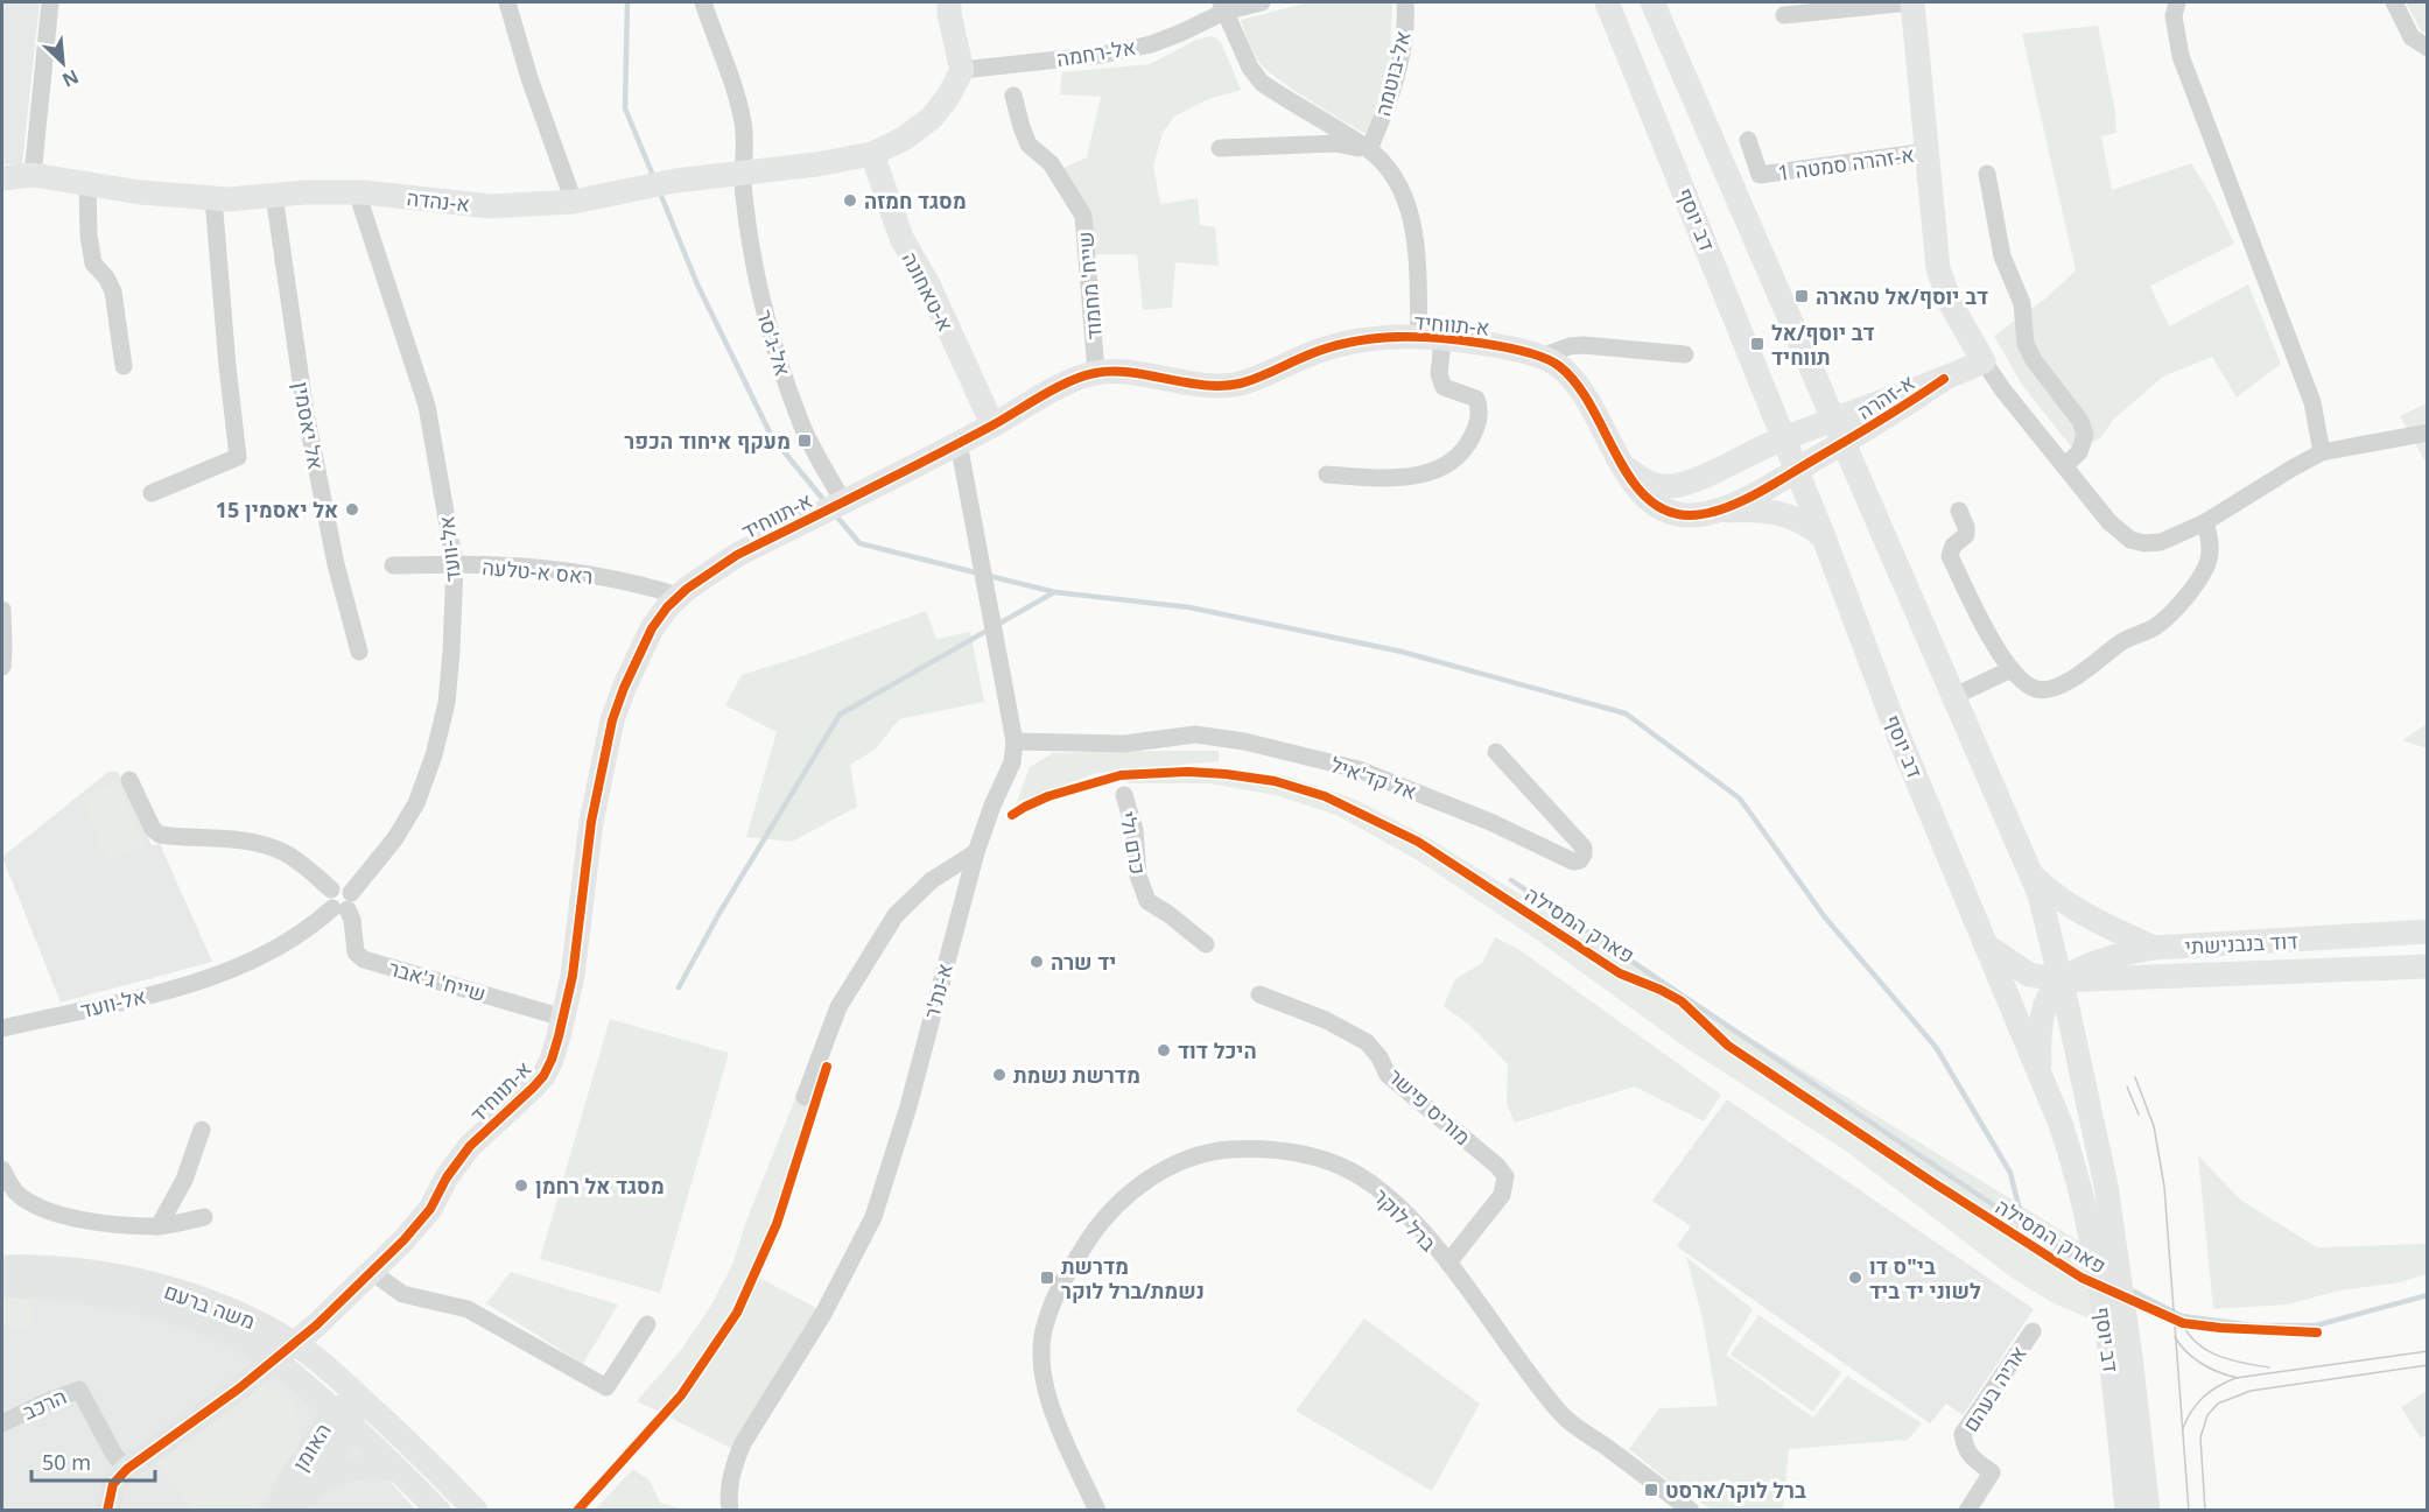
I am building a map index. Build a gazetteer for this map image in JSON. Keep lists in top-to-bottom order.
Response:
{
  "streets": {
    "main road": [
      "א-נהדה",
      "דב יוסף",
      "א-טאחונה",
      "א-תווחיד",
      "א-זהרה",
      "דוד בנבנישתי",
      "משה ברעם",
      "האומן"
    ],
    "street": [
      "אל-רחמה",
      "אל-בוטמה",
      "א-זהרה סמטה 1",
      "שייח' מחמוד",
      "אל-ג'סר",
      "אל יאסמין",
      "אל-וועד",
      "ראס א-טלעה",
      "אל קד'איל",
      "כרם ולי",
      "שייח' ג'אבר",
      "א-נת'ר",
      "מוריס פישר",
      "ברל לוקר",
      "אריה בעהם",
      "הרכב"
    ],
    "cycle path": ["פארק המסילה"]
  },
  "crossings": [
    ["אל-רחמה", "א-נהדה"],
    ["א-נהדה", "א-טאחונה"],
    ["א-נהדה", "אל-ג'סר"],
    ["א-נהדה", "אל יאסמין"],
    ["א-נהדה", "אל-וועד"],
    ["דב יוסף", "א-תווחיד"],
    ["דב יוסף", "א-זהרה"],
    ["דב יוסף", "דוד בנבנישתי"],
    ["שייח' מחמוד", "א-תווחיד"],
    ["א-טאחונה", "א-תווחיד"],
    ["א-תווחיד", "אל-ג'סר"],
    ["א-תווחיד", "א-זהרה"],
    ["א-תווחיד", "ראס א-טלעה"],
    ["א-תווחיד", "שייח' ג'אבר"],
    ["א-תווחיד", "א-נת'ר"],
    ["א-תווחיד", "הרכב"],
    ["אל-וועד", "ראס א-טלעה"],
    ["אל-וועד", "שייח' ג'אבר"],
    ["אל קד'איל", "א-נת'ר"],
    ["מוריס פישר", "ברל לוקר"],
    ["משה ברעם", "האומן"]
  ],
  "places": {
    "other": [
      "מסגד חמזה",
      "אל יאסמין 15",
      "יד שרה",
      "היכל דוד",
      "מדרשת נשמת",
      "מסגד אל רחמן",
      "בי\"ס דו לשוני יד ביד"
    ],
    "transit": [
      "דב יוסף/אל טהארה",
      "דב יוסף/אל תווחיד",
      "מעקף איחוד הכפר",
      "מדרשת נשמת/ברל לוקר",
      "ברל לוקר/ארסט"
    ]
  },
  "scale_bar": "50 m",
  "north": "bottom right"
}
